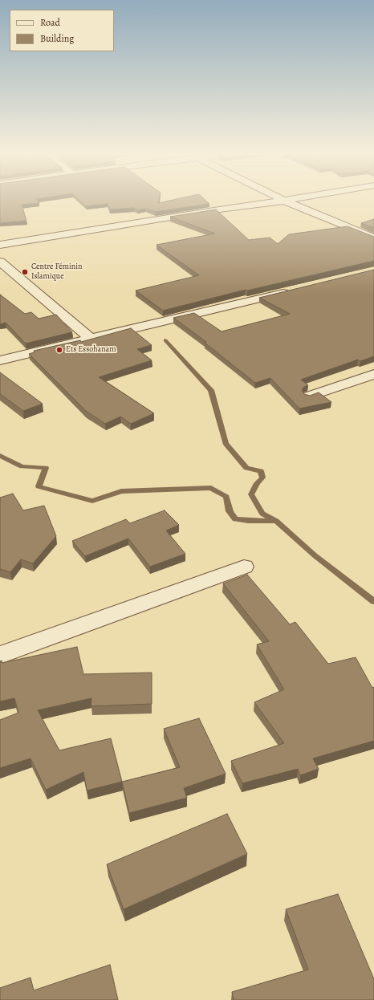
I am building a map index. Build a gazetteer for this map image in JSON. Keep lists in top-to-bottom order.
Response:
{
  "places": ["Centre Féminin Islamique", "Ets Essohanam"],
  "legend": ["Road", "Building"]
}
